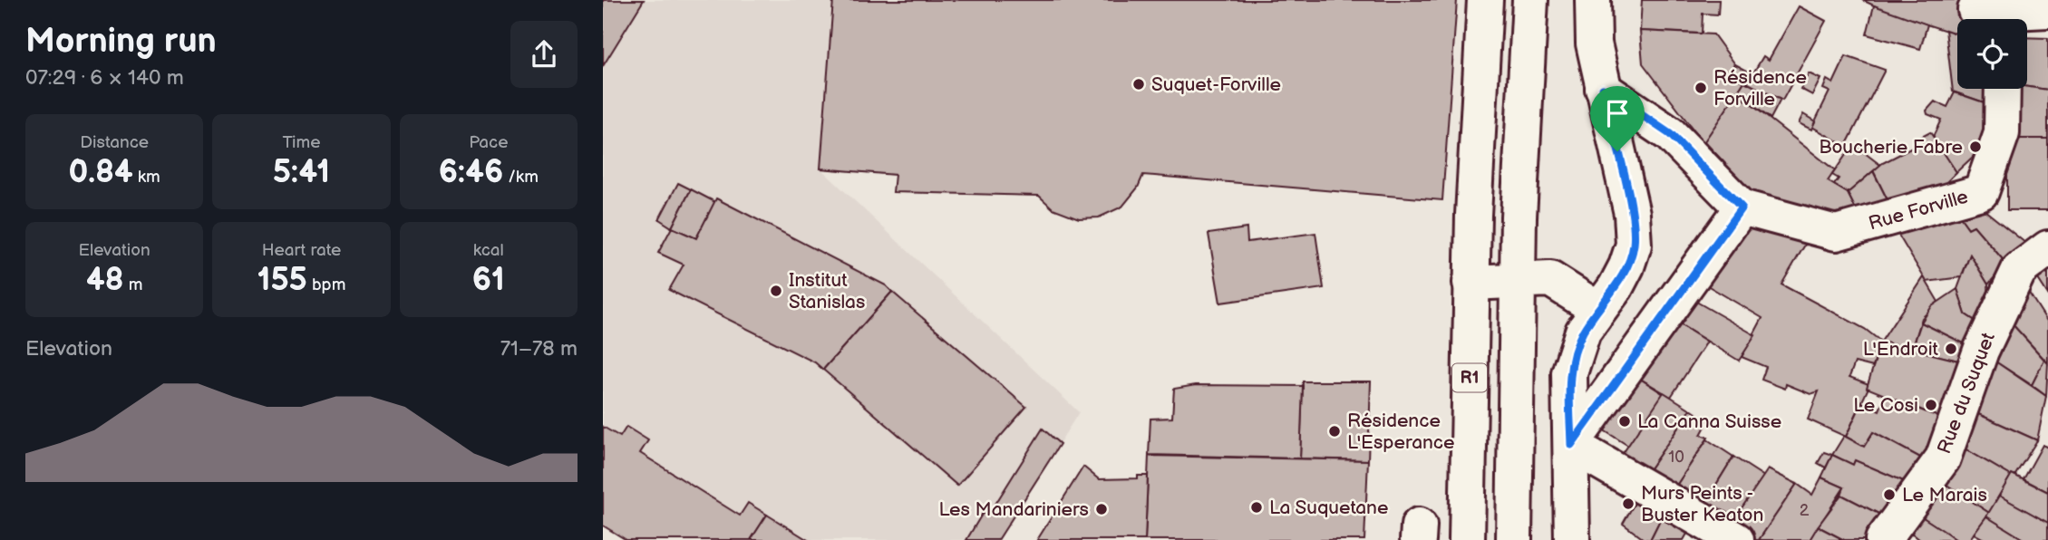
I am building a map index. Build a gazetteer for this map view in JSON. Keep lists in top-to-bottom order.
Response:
{
  "streets": {
    "main road": ["Rue Forville", "R1", "Rue du Suquet"]
  },
  "places": [
    "Suquet-Forville",
    "Résidence Forville",
    "Boucherie Fabre",
    "Institut Stanislas",
    "L'Endroit",
    "Le Cosi",
    "La Canna Suisse",
    "Résidence L'Esperance",
    "Le Marais",
    "Murs Peints - Buster Keaton",
    "La Suquetane",
    "Les Mandariniers"
  ],
  "house_numbers": ["10", "2"],
  "page": {
    "heading": ["Morning run", "07:29 · 6 × 140 m"],
    "stats": [
      ["Distance", "0.84 km"],
      ["Time", "5:41"],
      ["Pace", "6:46 /km"],
      ["Elevation", "48 m"],
      ["Heart rate", "155 bpm"],
      ["kcal", "61"]
    ],
    "chart": ["Elevation", "71–78 m"]
  }
}
